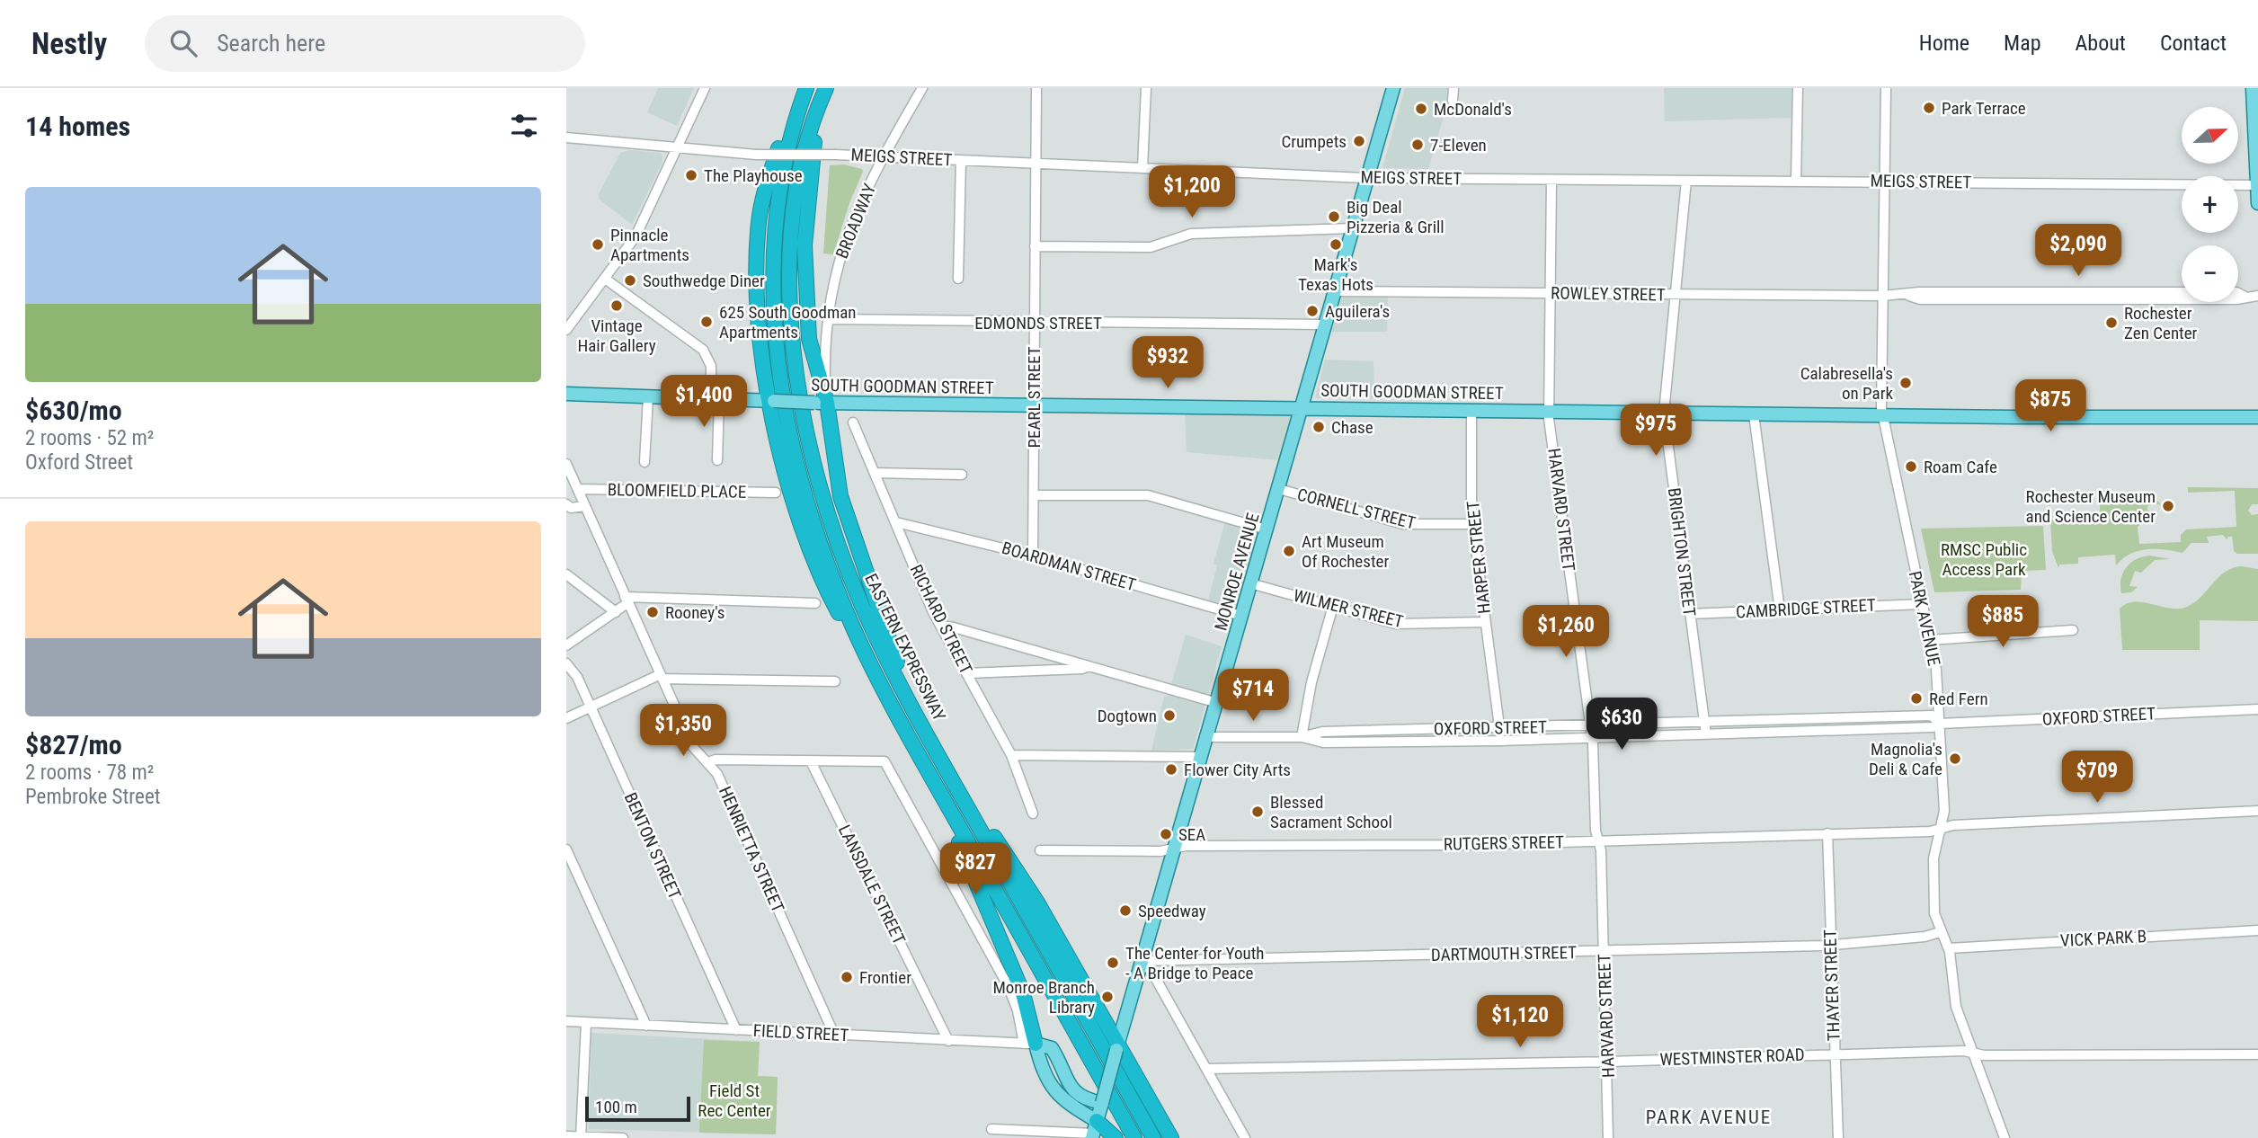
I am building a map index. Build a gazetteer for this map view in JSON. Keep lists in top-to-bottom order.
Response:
{
  "streets": {
    "highway": ["EASTERN EXPRESSWAY"],
    "main road": ["SOUTH GOODMAN STREET", "MONROE AVENUE"],
    "street": [
      "MEIGS STREET",
      "BROADWAY",
      "ROWLEY STREET",
      "EDMONDS STREET",
      "PEARL STREET",
      "BLOOMFIELD PLACE",
      "CORNELL STREET",
      "HARVARD STREET",
      "BRIGHTON STREET",
      "HARPER STREET",
      "BOARDMAN STREET",
      "WILMER STREET",
      "CAMBRIDGE STREET",
      "PARK AVENUE",
      "RICHARD STREET",
      "OXFORD STREET",
      "RUTGERS STREET",
      "BENTON STREET",
      "HENRIETTA STREET",
      "LANSDALE STREET",
      "VICK PARK B",
      "DARTMOUTH STREET",
      "THAYER STREET",
      "FIELD STREET",
      "WESTMINSTER ROAD"
    ]
  },
  "crossings": [
    ["MEIGS STREET", "BROADWAY"],
    ["MEIGS STREET", "PEARL STREET"],
    ["MEIGS STREET", "HARVARD STREET"],
    ["MEIGS STREET", "BRIGHTON STREET"],
    ["MEIGS STREET", "MONROE AVENUE"],
    ["MEIGS STREET", "PARK AVENUE"],
    ["BROADWAY", "EDMONDS STREET"],
    ["BROADWAY", "SOUTH GOODMAN STREET"],
    ["ROWLEY STREET", "HARVARD STREET"],
    ["ROWLEY STREET", "BRIGHTON STREET"],
    ["ROWLEY STREET", "MONROE AVENUE"],
    ["ROWLEY STREET", "PARK AVENUE"],
    ["EDMONDS STREET", "PEARL STREET"],
    ["EDMONDS STREET", "MONROE AVENUE"],
    ["SOUTH GOODMAN STREET", "PEARL STREET"],
    ["SOUTH GOODMAN STREET", "HARVARD STREET"],
    ["SOUTH GOODMAN STREET", "BRIGHTON STREET"],
    ["SOUTH GOODMAN STREET", "HARPER STREET"],
    ["SOUTH GOODMAN STREET", "MONROE AVENUE"],
    ["SOUTH GOODMAN STREET", "PARK AVENUE"],
    ["PEARL STREET", "BOARDMAN STREET"],
    ["BLOOMFIELD PLACE", "HENRIETTA STREET"],
    ["CORNELL STREET", "HARPER STREET"],
    ["CORNELL STREET", "MONROE AVENUE"],
    ["HARVARD STREET", "OXFORD STREET"],
    ["HARVARD STREET", "RUTGERS STREET"],
    ["HARVARD STREET", "DARTMOUTH STREET"],
    ["HARVARD STREET", "WESTMINSTER ROAD"],
    ["BRIGHTON STREET", "CAMBRIDGE STREET"],
    ["BRIGHTON STREET", "OXFORD STREET"],
    ["HARPER STREET", "WILMER STREET"],
    ["HARPER STREET", "OXFORD STREET"],
    ["BOARDMAN STREET", "MONROE AVENUE"],
    ["BOARDMAN STREET", "RICHARD STREET"],
    ["MONROE AVENUE", "WILMER STREET"],
    ["MONROE AVENUE", "OXFORD STREET"],
    ["MONROE AVENUE", "RUTGERS STREET"],
    ["MONROE AVENUE", "DARTMOUTH STREET"],
    ["CAMBRIDGE STREET", "PARK AVENUE"],
    ["PARK AVENUE", "OXFORD STREET"],
    ["PARK AVENUE", "RUTGERS STREET"],
    ["PARK AVENUE", "VICK PARK B"],
    ["PARK AVENUE", "DARTMOUTH STREET"],
    ["PARK AVENUE", "WESTMINSTER ROAD"],
    ["RUTGERS STREET", "THAYER STREET"],
    ["BENTON STREET", "FIELD STREET"],
    ["HENRIETTA STREET", "FIELD STREET"],
    ["LANSDALE STREET", "FIELD STREET"],
    ["DARTMOUTH STREET", "THAYER STREET"],
    ["THAYER STREET", "WESTMINSTER ROAD"]
  ],
  "districts": ["PARK AVENUE"],
  "parks": ["RMSC Public Access Park", "Field St Rec Center"],
  "places": [
    "Park Terrace",
    "McDonald's",
    "Crumpets",
    "7-Eleven",
    "The Playhouse",
    "Big Deal Pizzeria & Grill",
    "Pinnacle Apartments",
    "Mark's Texas Hots",
    "Southwedge Diner",
    "Vintage Hair Gallery",
    "Aguilera's",
    "625 South Goodman Apartments",
    "Rochester Zen Center",
    "Calabresella's on Park",
    "Chase",
    "Roam Cafe",
    "Rochester Museum and Science Center",
    "Art Museum Of Rochester",
    "Rooney's",
    "Red Fern",
    "Dogtown",
    "Magnolia's Deli & Cafe",
    "Flower City Arts",
    "Blessed Sacrament School",
    "SEA",
    "Speedway",
    "The Center for Youth - A Bridge to Peace",
    "Frontier",
    "Monroe Branch Library"
  ],
  "scale_bar": "100 m",
  "north": "right",
  "page": {
    "header": "Nestly",
    "search": "Search here",
    "nav": [
      "Home",
      "Map",
      "About",
      "Contact"
    ],
    "heading": "14 homes",
    "map_buttons": ["+", "−"],
    "list": [
      {
        "name": "$630/mo",
        "note": "2 rooms · 52 m² · Oxford Street"
      },
      {
        "name": "$827/mo",
        "note": "2 rooms · 78 m² · Pembroke Street"
      }
    ],
    "price": [
      "$1,200",
      "$2,090",
      "$932",
      "$1,400",
      "$875",
      "$975",
      "$885",
      "$1,260",
      "$714",
      "$630",
      "$1,350",
      "$709",
      "$827",
      "$1,120"
    ],
    "scale": "100 m"
  }
}
